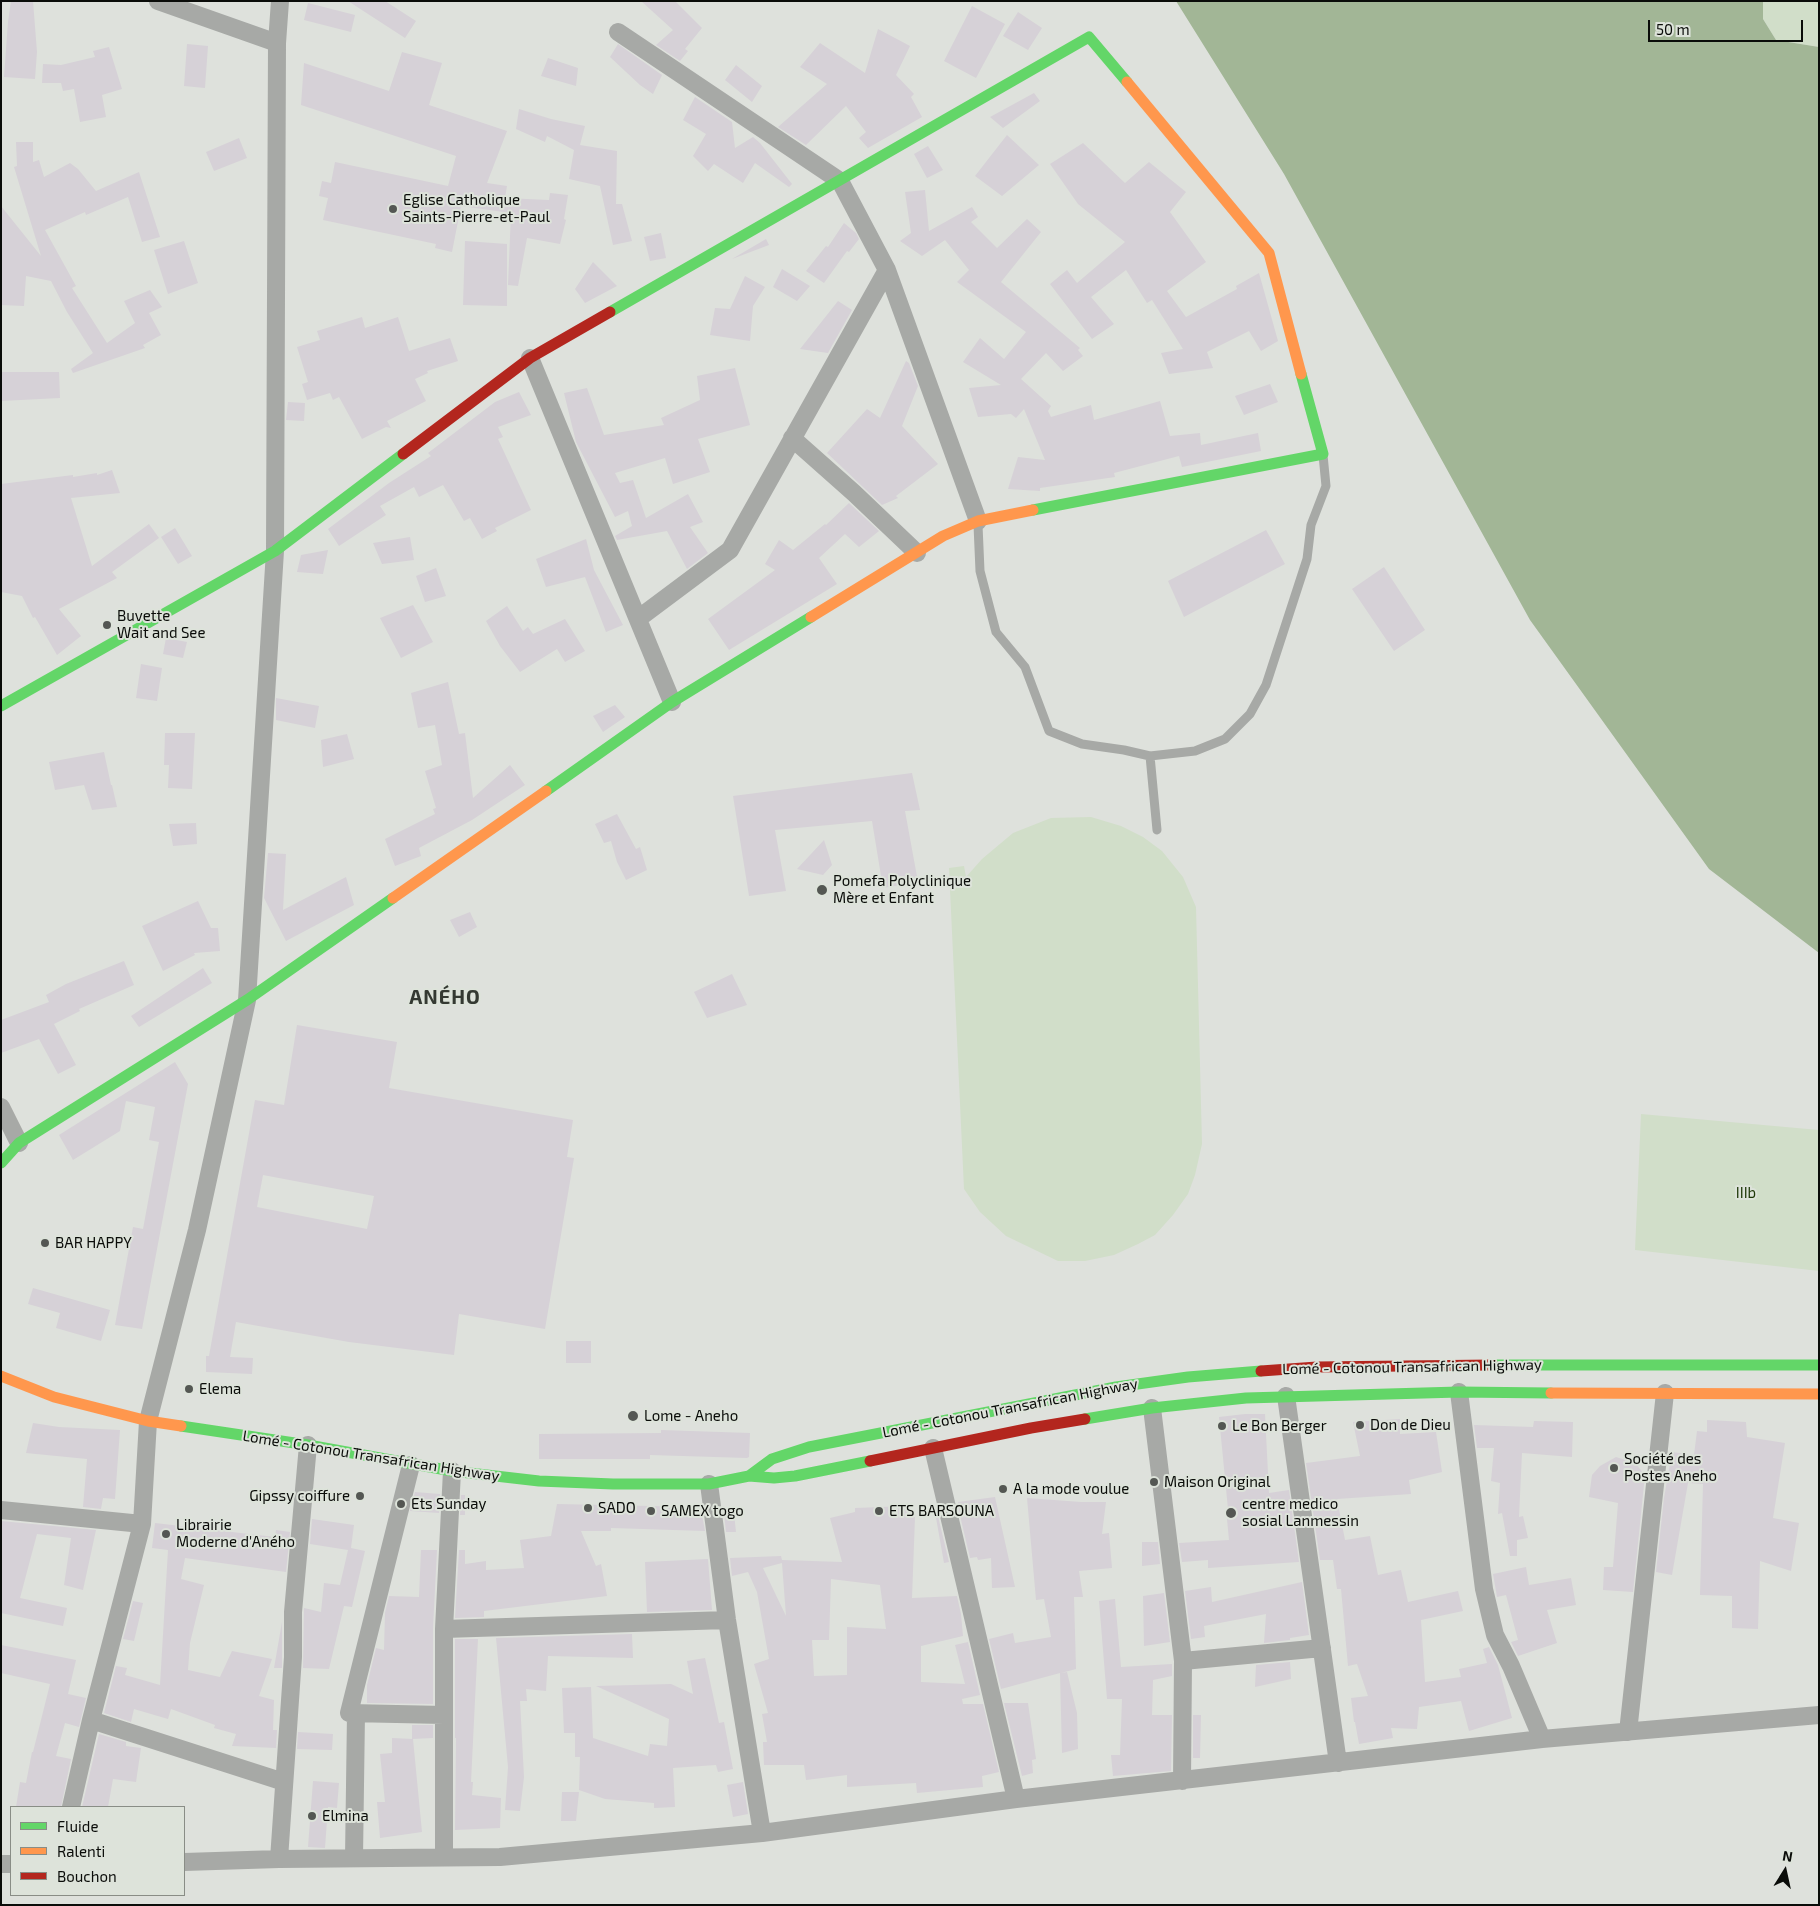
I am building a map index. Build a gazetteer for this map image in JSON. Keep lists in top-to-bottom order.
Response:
{
  "streets": {
    "main road": ["Lomé - Cotonou Transafrican Highway"]
  },
  "districts": ["ANÉHO"],
  "parks": ["IIIb"],
  "places": [
    "Eglise Catholique Saints-Pierre-et-Paul",
    "Buvette Wait and See",
    "Pomefa Polyclinique Mère et Enfant",
    "BAR HAPPY",
    "Elema",
    "Lome - Aneho",
    "Don de Dieu",
    "Le Bon Berger",
    "Société des Postes Aneho",
    "Maison Original",
    "A la mode voulue",
    "Gipssy coiffure",
    "Ets Sunday",
    "SADO",
    "SAMEX togo",
    "ETS BARSOUNA",
    "centre medico sosial Lanmessin",
    "Librairie Moderne d'Aného",
    "Elmina"
  ],
  "legend": ["Fluide", "Ralenti", "Bouchon"],
  "scale_bar": "50 m",
  "north": "top"
}
